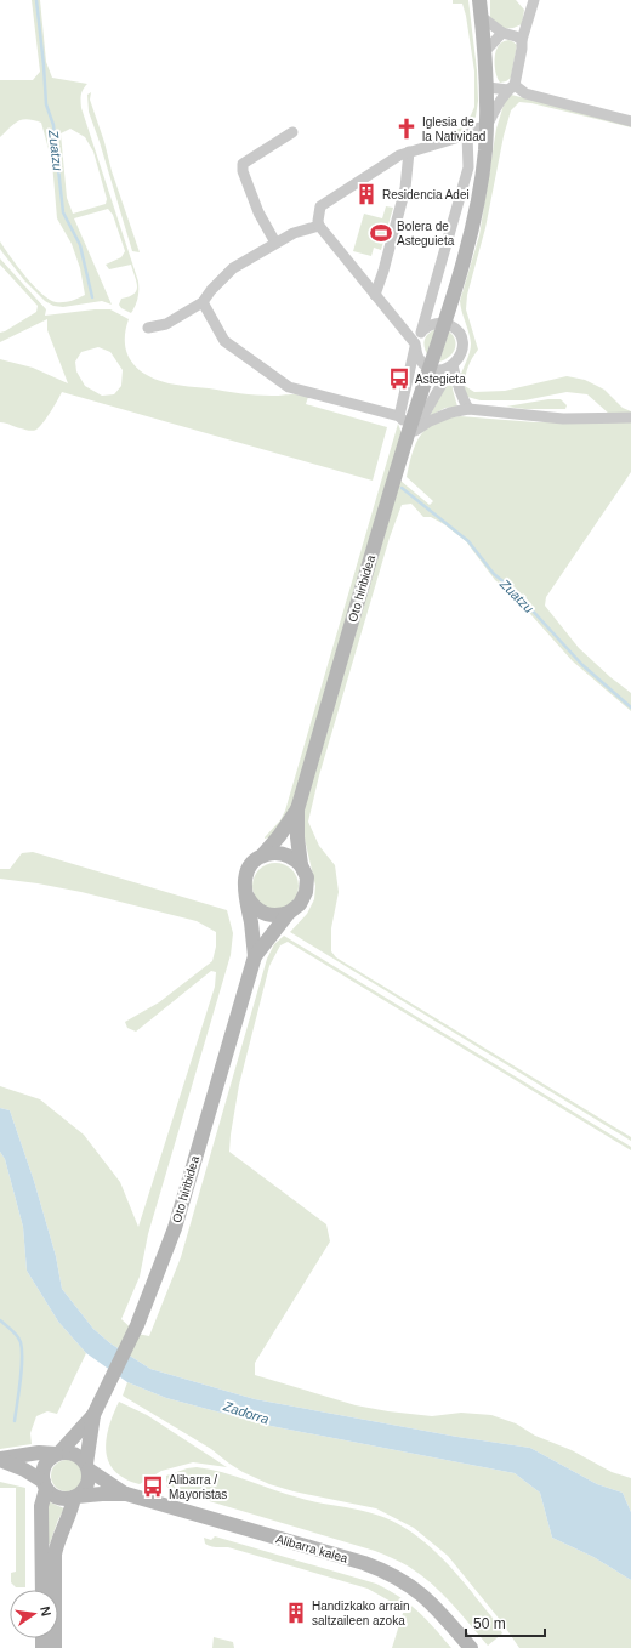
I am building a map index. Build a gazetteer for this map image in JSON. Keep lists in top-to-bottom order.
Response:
{
  "streets": {
    "street": ["Oto hiribidea", "Alibarra kalea"]
  },
  "crossings": [
    ["Oto hiribidea", "Alibarra kalea"]
  ],
  "water": ["Zuatzu", "Zadorra"],
  "places": {
    "church": ["Iglesia de la Natividad"],
    "building": ["Residencia Adei", "Handizkako arrain saltzaileen azoka"],
    "sports": ["Bolera de Asteguieta"],
    "bus stop": ["Astegieta", "Alibarra / Mayoristas"]
  },
  "scale_bar": "50 m",
  "north": "right"
}
